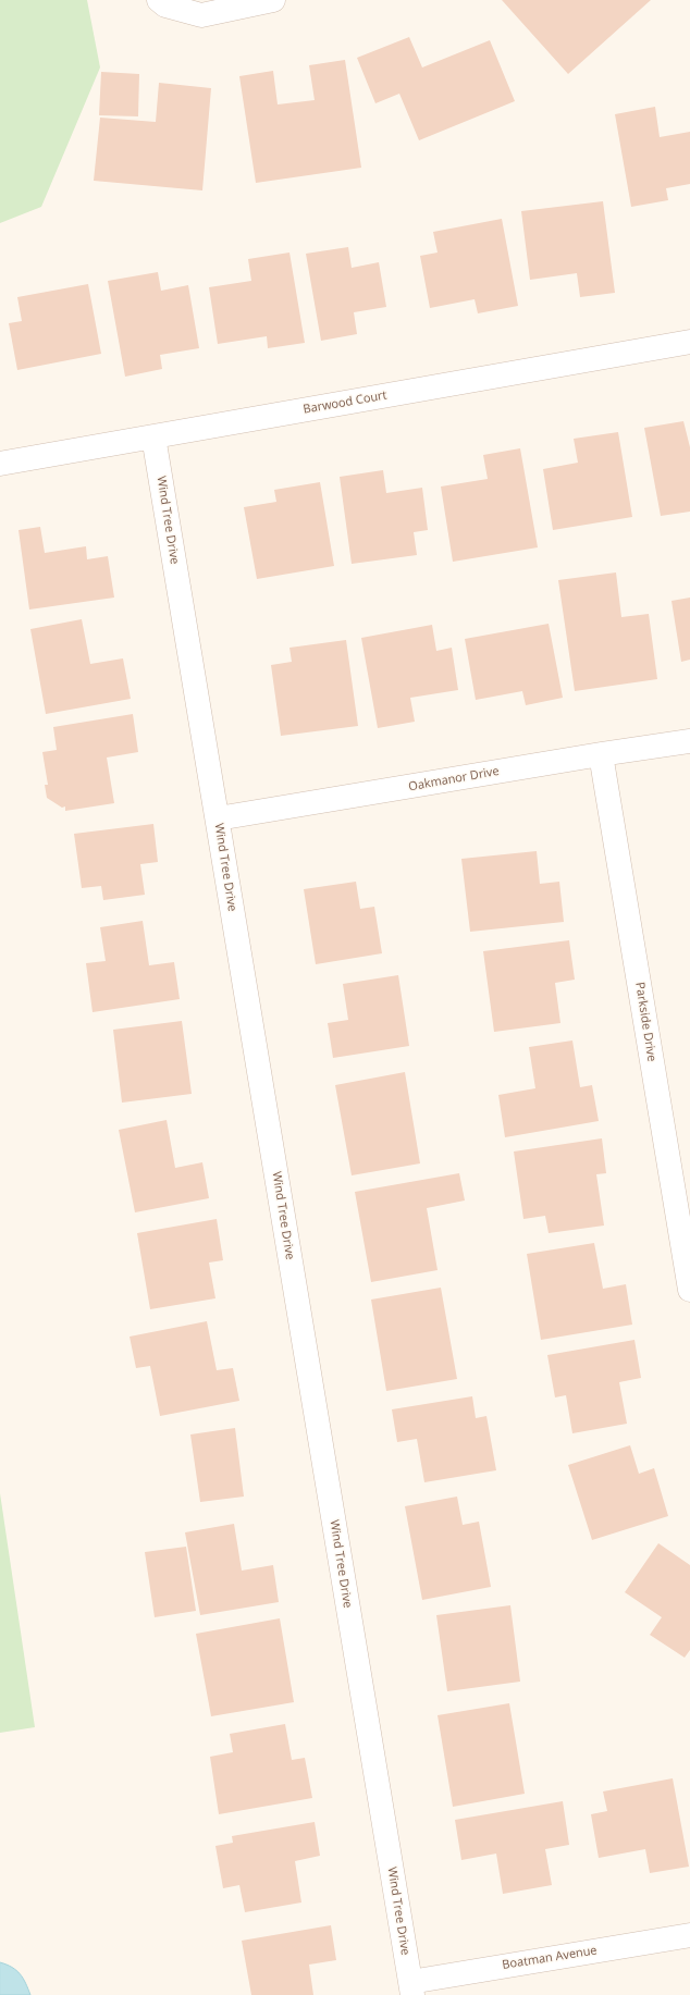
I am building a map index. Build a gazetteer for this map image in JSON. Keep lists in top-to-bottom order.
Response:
{
  "streets": {
    "street": [
      "Barwood Court",
      "Wind Tree Drive",
      "Oakmanor Drive",
      "Parkside Drive",
      "Boatman Avenue"
    ]
  },
  "crossings": [
    ["Barwood Court", "Wind Tree Drive"],
    ["Wind Tree Drive", "Oakmanor Drive"],
    ["Wind Tree Drive", "Boatman Avenue"],
    ["Oakmanor Drive", "Parkside Drive"]
  ]
}
